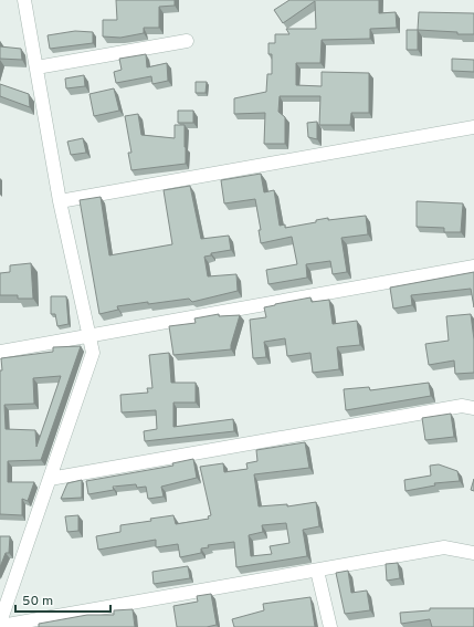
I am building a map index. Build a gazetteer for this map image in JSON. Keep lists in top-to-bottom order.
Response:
{
  "scale_bar": "50 m"
}
